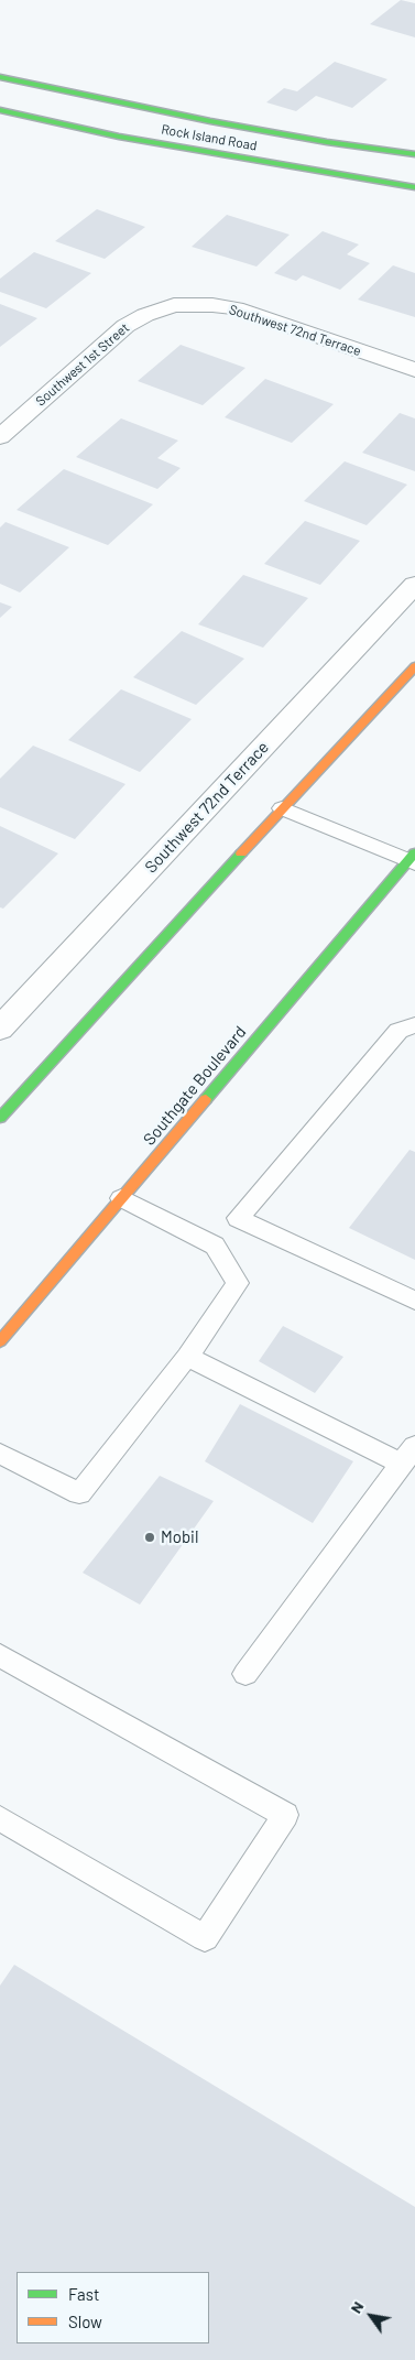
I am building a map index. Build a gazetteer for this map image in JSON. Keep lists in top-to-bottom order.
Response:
{
  "streets": {
    "main road": ["Rock Island Road", "Southgate Boulevard"],
    "street": ["Southwest 72nd Terrace", "Southwest 1st Street"]
  },
  "crossings": [
    ["Southwest 72nd Terrace", "Southwest 1st Street"]
  ],
  "places": ["Mobil"],
  "legend": ["Fast", "Slow"],
  "north": "top left"
}
